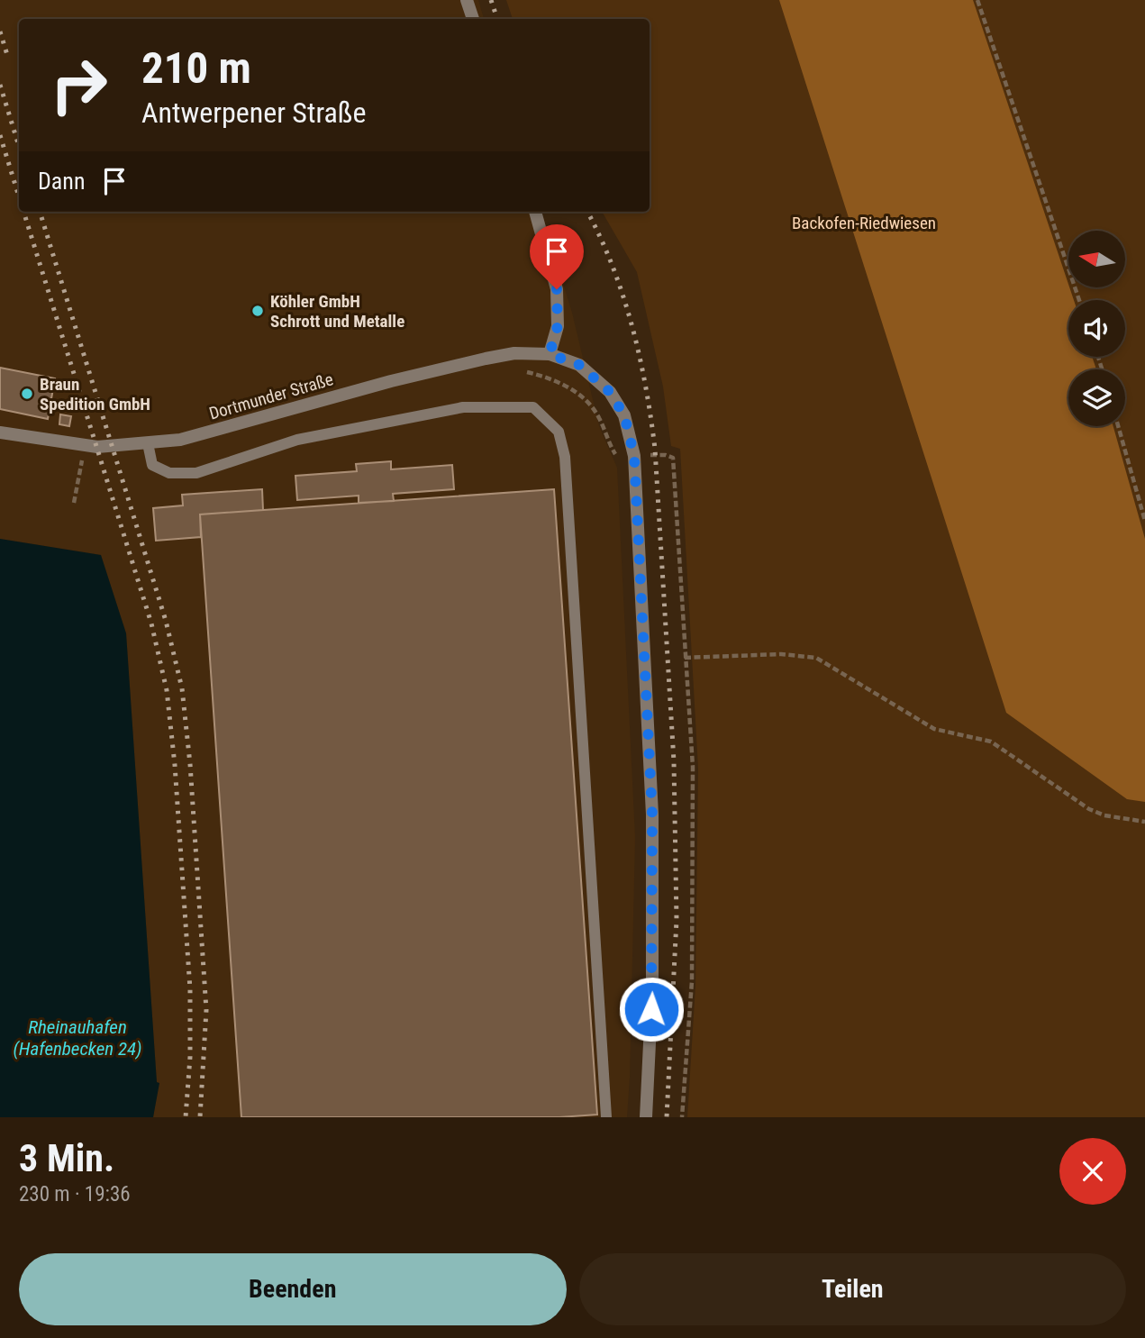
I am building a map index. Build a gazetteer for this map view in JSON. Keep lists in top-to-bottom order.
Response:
{
  "streets": {
    "street": ["Dortmunder Straße"]
  },
  "water": ["Rheinauhafen (Hafenbecken 24)"],
  "parks": ["Backofen-Riedwiesen"],
  "places": ["Köhler GmbH Schrott und Metalle", "Braun Spedition GmbH"],
  "north": "left",
  "page": {
    "turn": ["210 m", "Antwerpener Straße"],
    "then": "Dann",
    "heading": ["3 Min.", "230 m · 19:36"],
    "buttons": ["Beenden", "Teilen"]
  }
}
